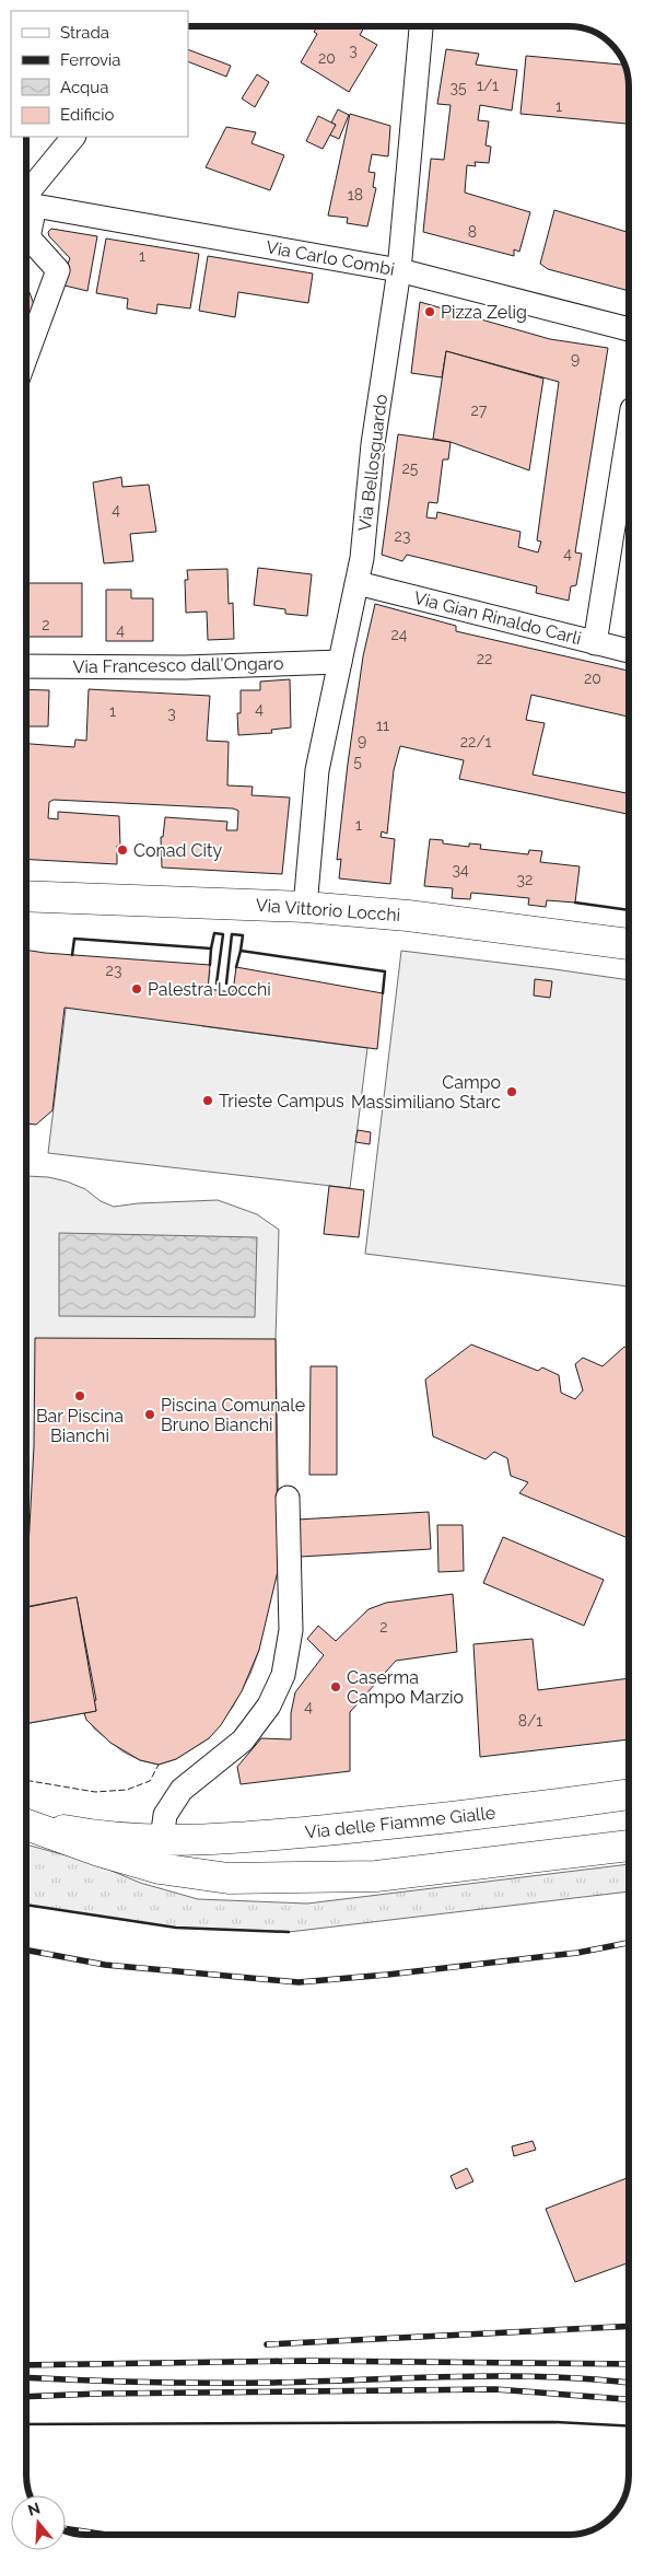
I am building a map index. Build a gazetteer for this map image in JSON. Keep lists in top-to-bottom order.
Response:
{
  "streets": {
    "main road": ["Via Vittorio Locchi", "Via delle Fiamme Gialle"],
    "street": [
      "Via Carlo Combi",
      "Via Bellosguardo",
      "Via Gian Rinaldo Carli",
      "Via Francesco dall'Ongaro"
    ]
  },
  "crossings": [
    ["Via Carlo Combi", "Via Bellosguardo"],
    ["Via Bellosguardo", "Via Gian Rinaldo Carli"],
    ["Via Bellosguardo", "Via Francesco dall'Ongaro"],
    ["Via Bellosguardo", "Via Vittorio Locchi"]
  ],
  "places": [
    "Pizza Zelig",
    "Conad City",
    "Palestra Locchi",
    "Campo Massimiliano Starc",
    "Trieste Campus",
    "Bar Piscina Bianchi",
    "Piscina Comunale Bruno Bianchi",
    "Caserma Campo Marzio"
  ],
  "house_numbers": [
    "3",
    "20",
    "1/1",
    "35",
    "1",
    "18",
    "8",
    "1",
    "9",
    "27",
    "25",
    "4",
    "23",
    "4",
    "2",
    "4",
    "24",
    "22",
    "20",
    "4",
    "1",
    "3",
    "11",
    "9",
    "22/1",
    "5",
    "1",
    "34",
    "32",
    "23",
    "2",
    "4",
    "8/1"
  ],
  "legend": [
    "Strada",
    "Ferrovia",
    "Acqua",
    "Edificio"
  ],
  "north": "top"
}
